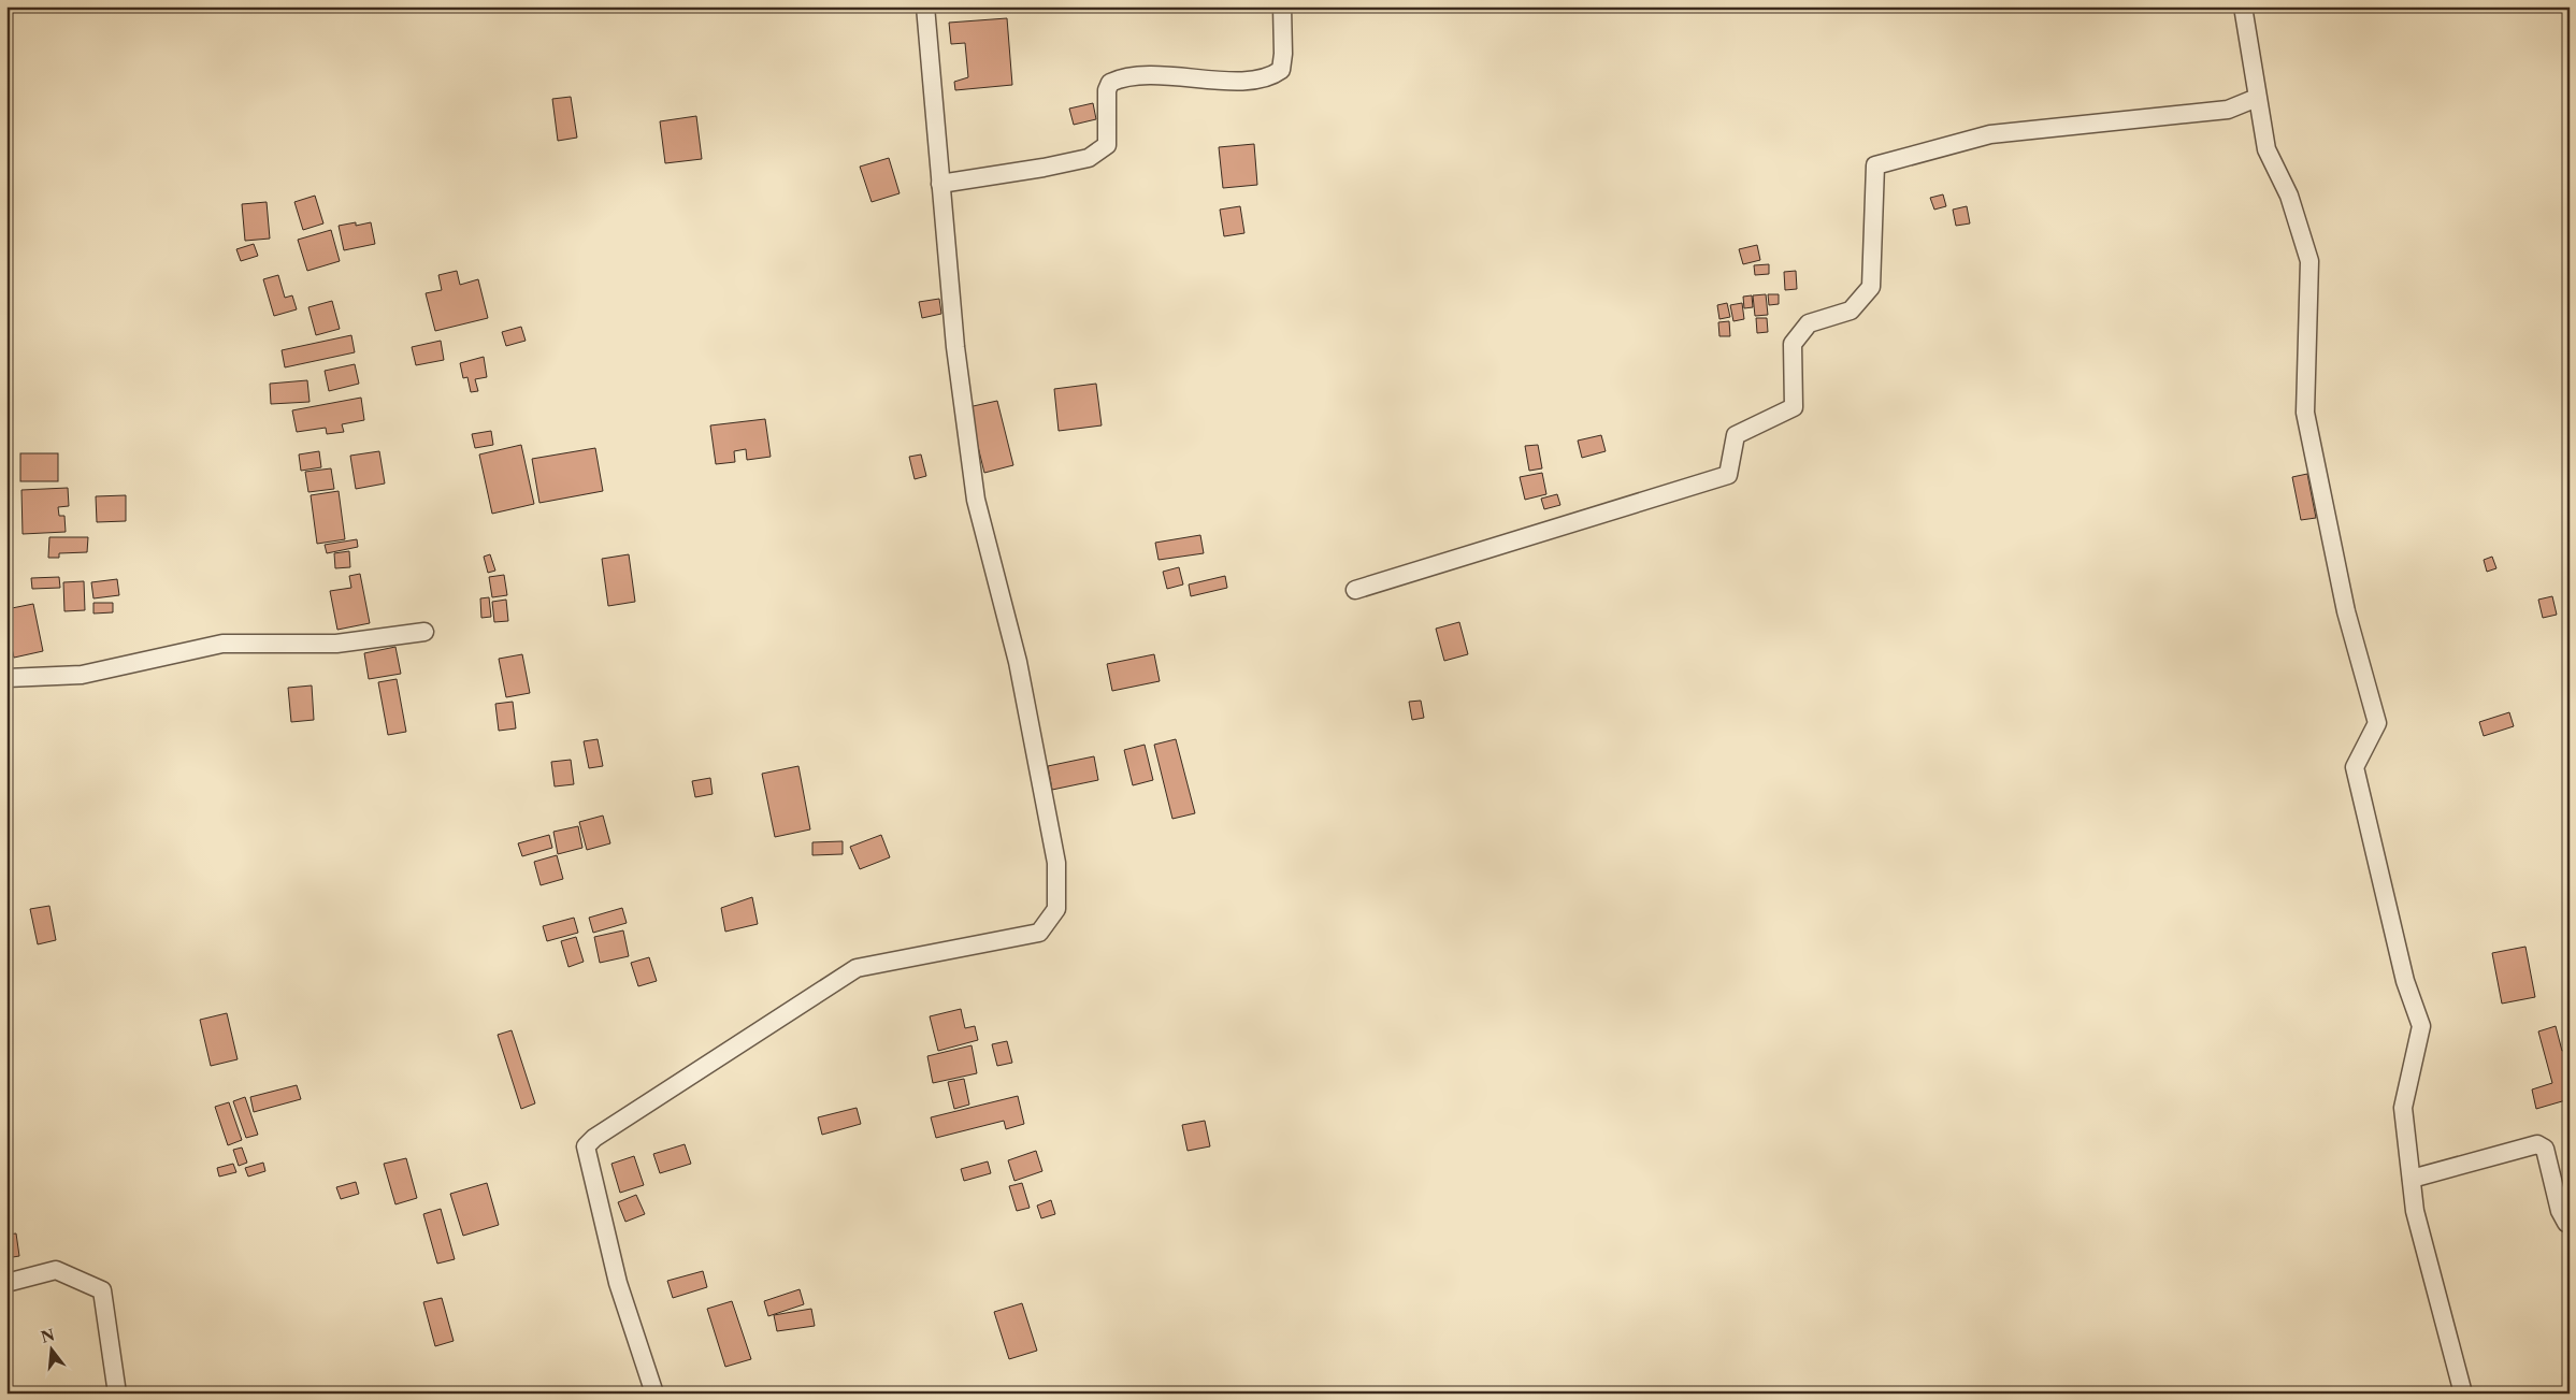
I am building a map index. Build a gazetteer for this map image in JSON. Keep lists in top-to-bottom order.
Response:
{
  "north": "top"
}
